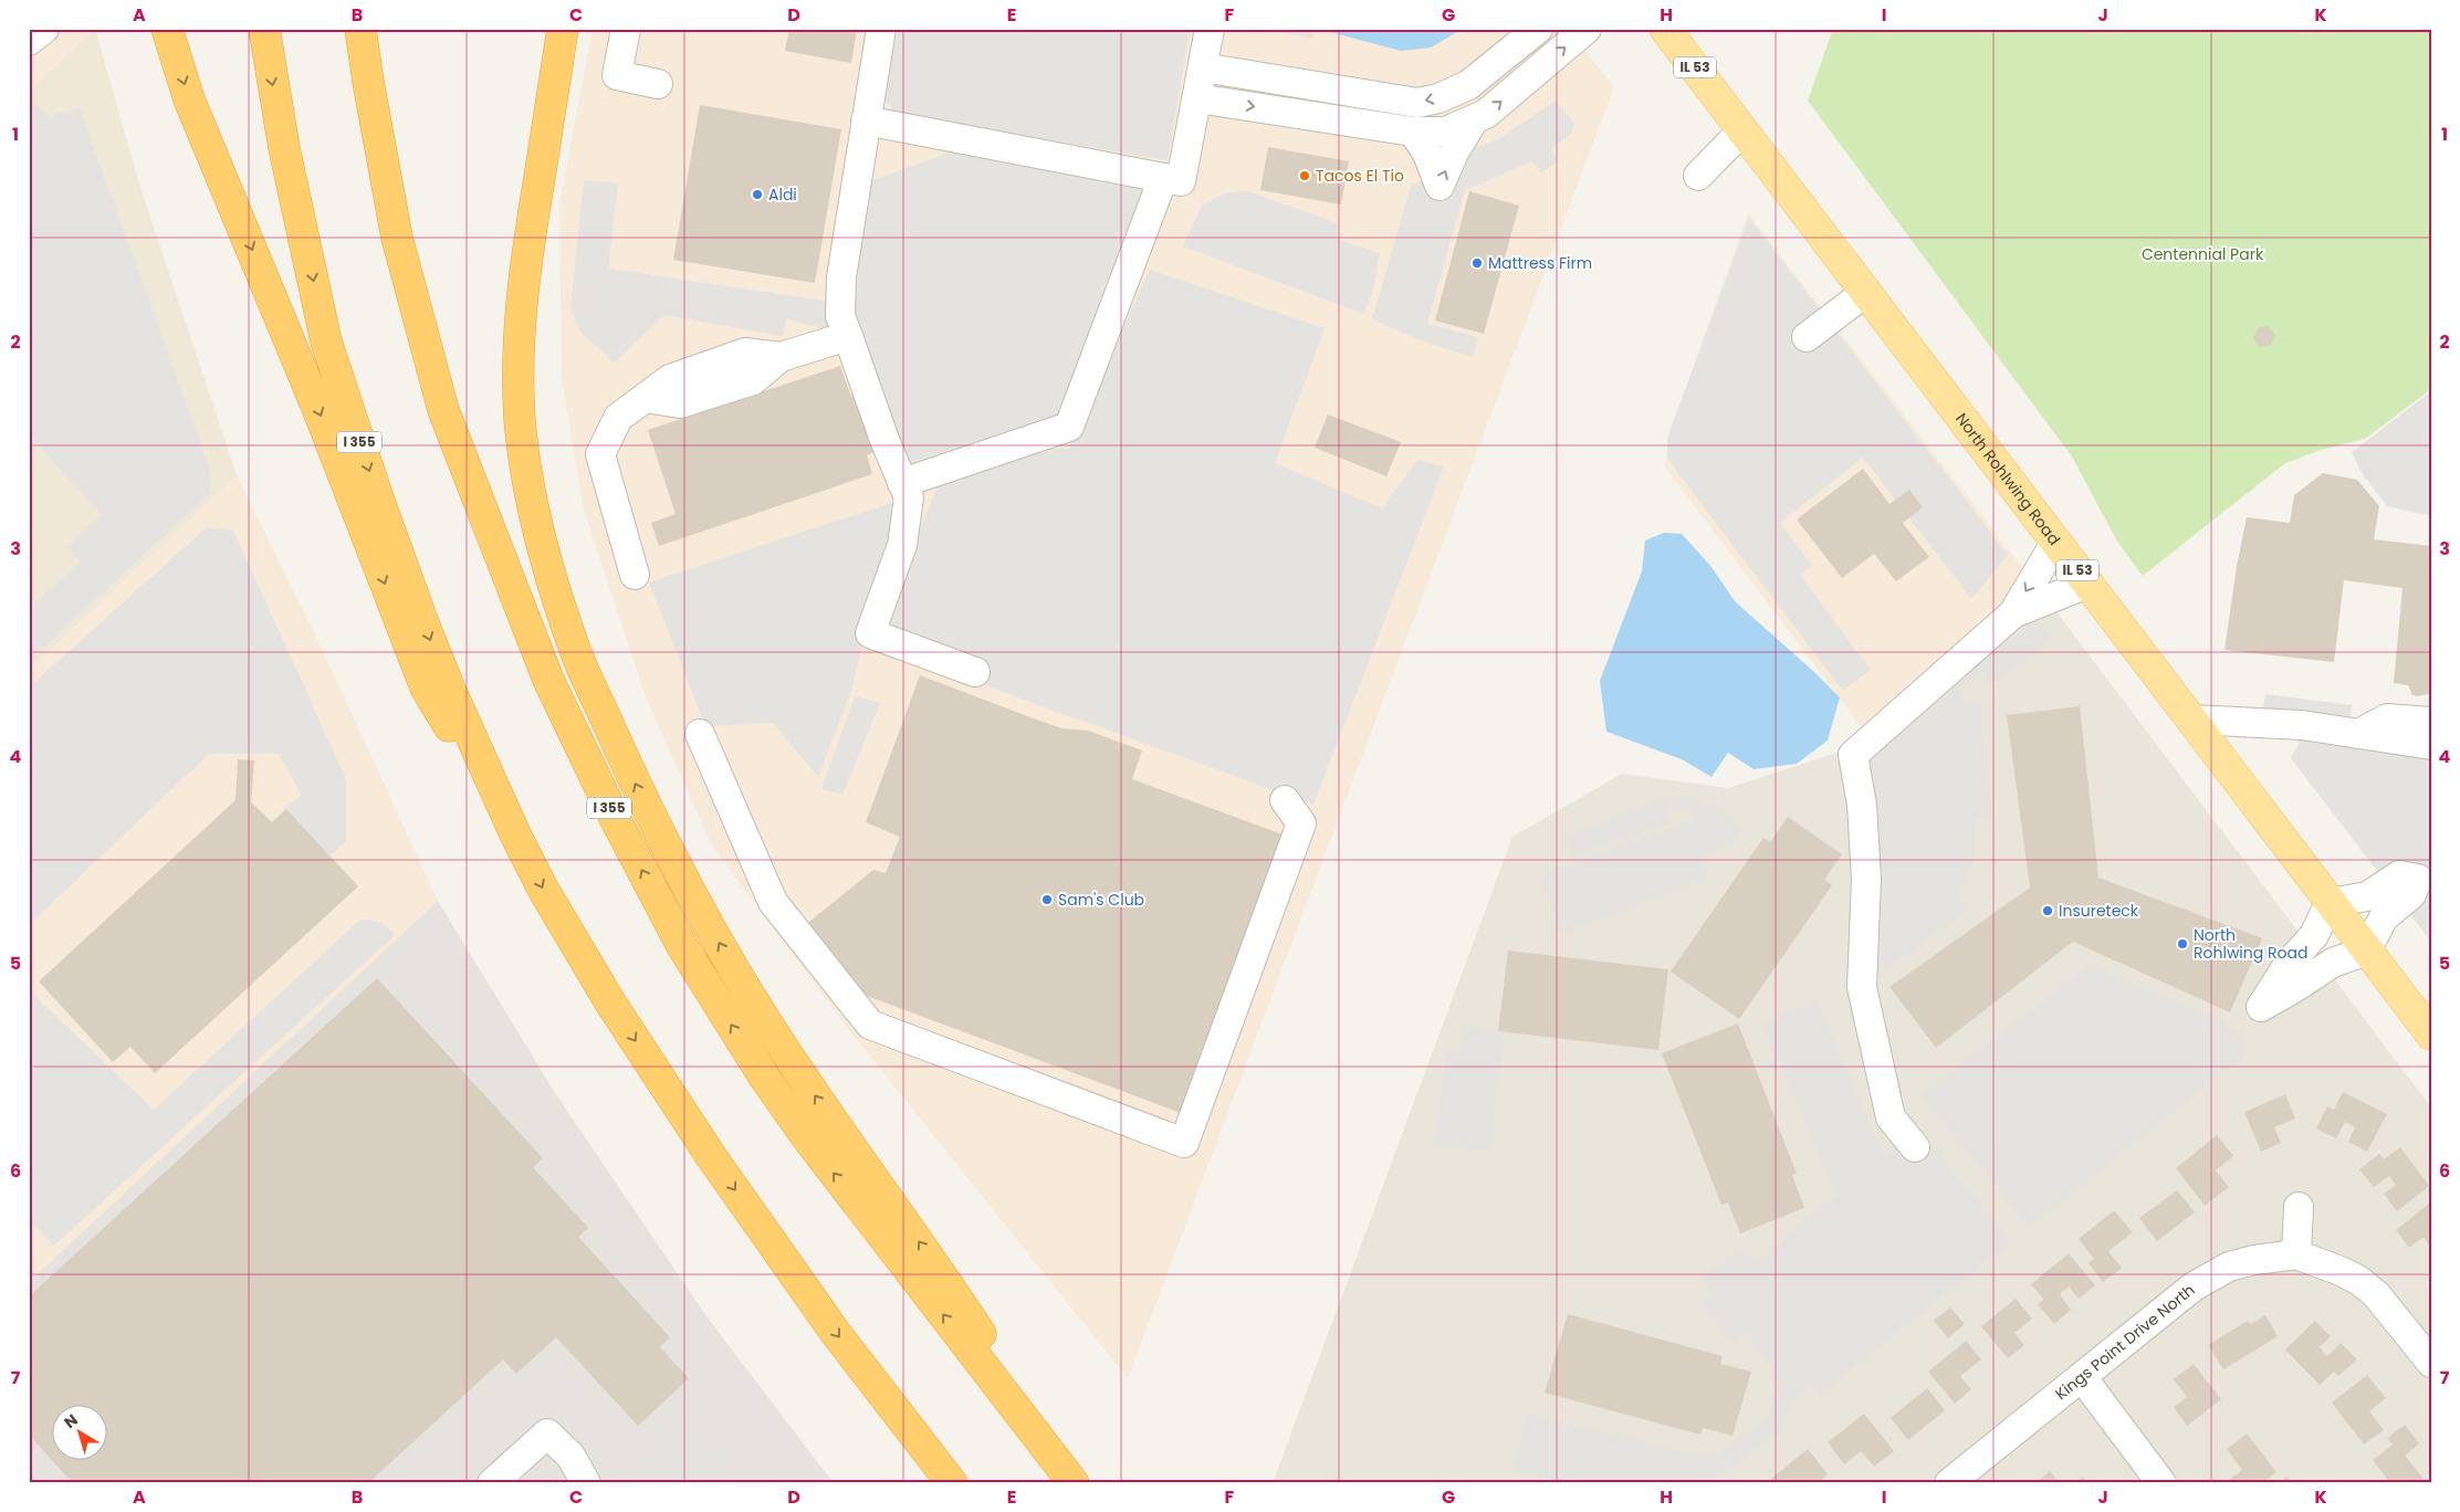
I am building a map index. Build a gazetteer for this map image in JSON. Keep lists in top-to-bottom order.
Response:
{
  "streets": {
    "highway": ["I 355"],
    "main road": ["IL 53", "North Rohlwing Road"],
    "street": ["Kings Point Drive North"]
  },
  "parks": ["Centennial Park"],
  "places": [
    "Tacos El Tio",
    "Aldi",
    "Mattress Firm",
    "Sam's Club",
    "Insureteck",
    "North Rohlwing Road"
  ],
  "north": "top left",
  "grid": {
    "columns": [
      "A",
      "B",
      "C",
      "D",
      "E",
      "F",
      "G",
      "H",
      "I",
      "J",
      "K"
    ],
    "rows": [
      "1",
      "2",
      "3",
      "4",
      "5",
      "6",
      "7"
    ]
  }
}
